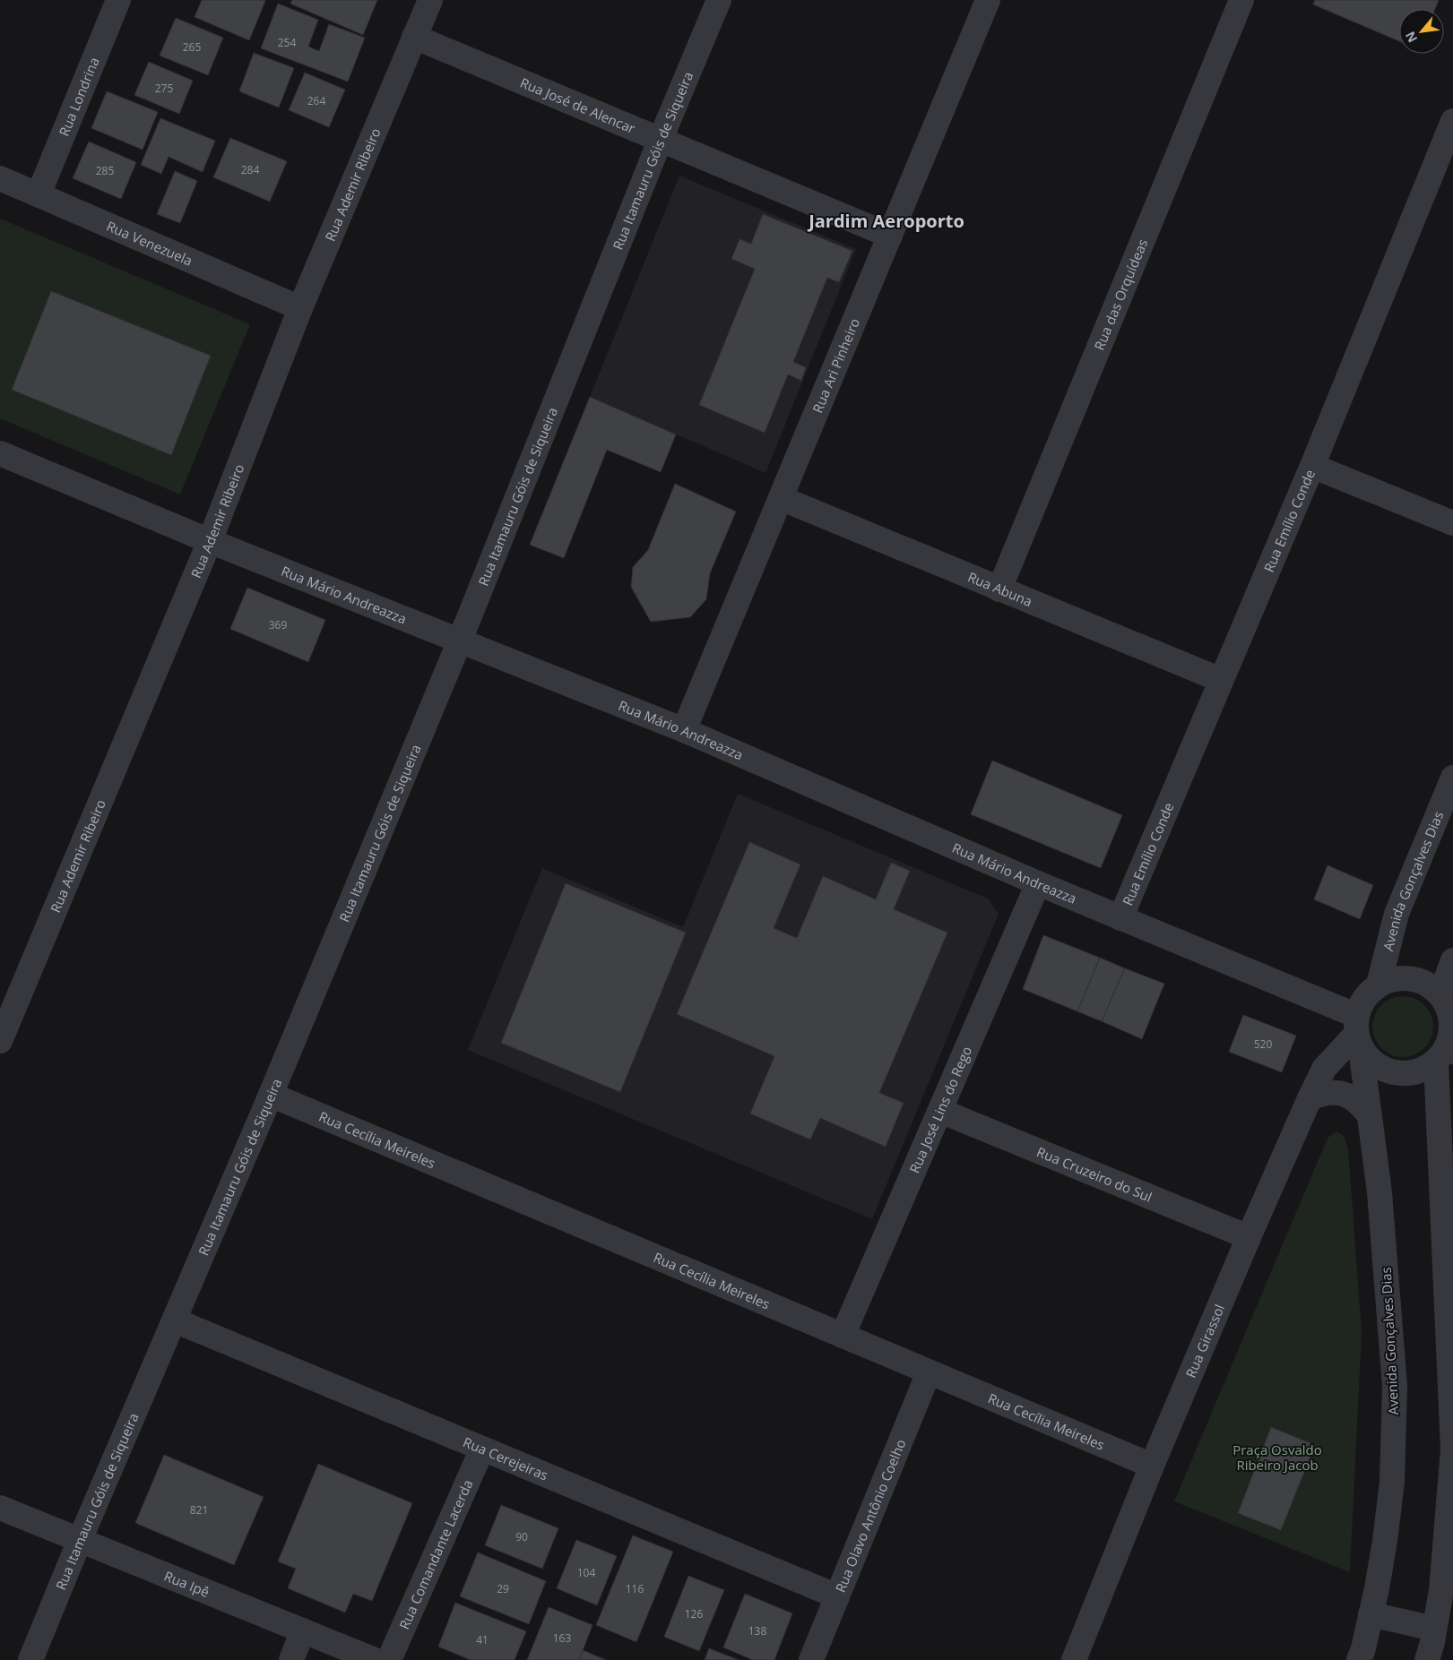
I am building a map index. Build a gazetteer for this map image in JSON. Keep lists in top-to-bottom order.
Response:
{
  "streets": {
    "street": [
      "Rua Londrina",
      "Rua José de Alencar",
      "Rua Itamauru Góis de Siqueira",
      "Rua Ademir Ribeiro",
      "Rua Venezuela",
      "Rua das Orquídeas",
      "Rua Ari Pinheiro",
      "Rua Emílio Conde",
      "Rua Abuna",
      "Rua Mário Andreazza",
      "Avenida Gonçalves Dias",
      "Rua José Lins do Rego",
      "Rua Cecília Meireles",
      "Rua Cruzeiro do Sul",
      "Rua Girassol",
      "Rua Cerejeiras",
      "Rua Olavo Antônio Coelho",
      "Rua Comandante Lacerda",
      "Rua Ipê"
    ]
  },
  "crossings": [
    ["Rua Londrina", "Rua Venezuela"],
    ["Rua José de Alencar", "Rua Itamauru Góis de Siqueira"],
    ["Rua José de Alencar", "Rua Ademir Ribeiro"],
    ["Rua José de Alencar", "Rua Ari Pinheiro"],
    ["Rua Itamauru Góis de Siqueira", "Rua Mário Andreazza"],
    ["Rua Itamauru Góis de Siqueira", "Rua Cecília Meireles"],
    ["Rua Itamauru Góis de Siqueira", "Rua Cerejeiras"],
    ["Rua Itamauru Góis de Siqueira", "Rua Ipê"],
    ["Rua Ademir Ribeiro", "Rua Venezuela"],
    ["Rua Ademir Ribeiro", "Rua Mário Andreazza"],
    ["Rua das Orquídeas", "Rua Abuna"],
    ["Rua Ari Pinheiro", "Rua Abuna"],
    ["Rua Ari Pinheiro", "Rua Mário Andreazza"],
    ["Rua Emílio Conde", "Rua Abuna"],
    ["Rua Emílio Conde", "Rua Mário Andreazza"],
    ["Rua Mário Andreazza", "Avenida Gonçalves Dias"],
    ["Rua Mário Andreazza", "Rua José Lins do Rego"],
    ["Rua Mário Andreazza", "Rua Girassol"],
    ["Avenida Gonçalves Dias", "Rua Girassol"],
    ["Rua José Lins do Rego", "Rua Cecília Meireles"],
    ["Rua José Lins do Rego", "Rua Cruzeiro do Sul"],
    ["Rua Cecília Meireles", "Rua Girassol"],
    ["Rua Cecília Meireles", "Rua Olavo Antônio Coelho"],
    ["Rua Cruzeiro do Sul", "Rua Girassol"],
    ["Rua Cerejeiras", "Rua Olavo Antônio Coelho"],
    ["Rua Cerejeiras", "Rua Comandante Lacerda"]
  ],
  "districts": ["Jardim Aeroporto"],
  "parks": ["Praça Osvaldo Ribeiro Jacob"],
  "house_numbers": [
    "254",
    "265",
    "275",
    "264",
    "284",
    "285",
    "369",
    "520",
    "821",
    "90",
    "104",
    "29",
    "116",
    "126",
    "138",
    "163",
    "41"
  ],
  "north": "bottom left"
}
